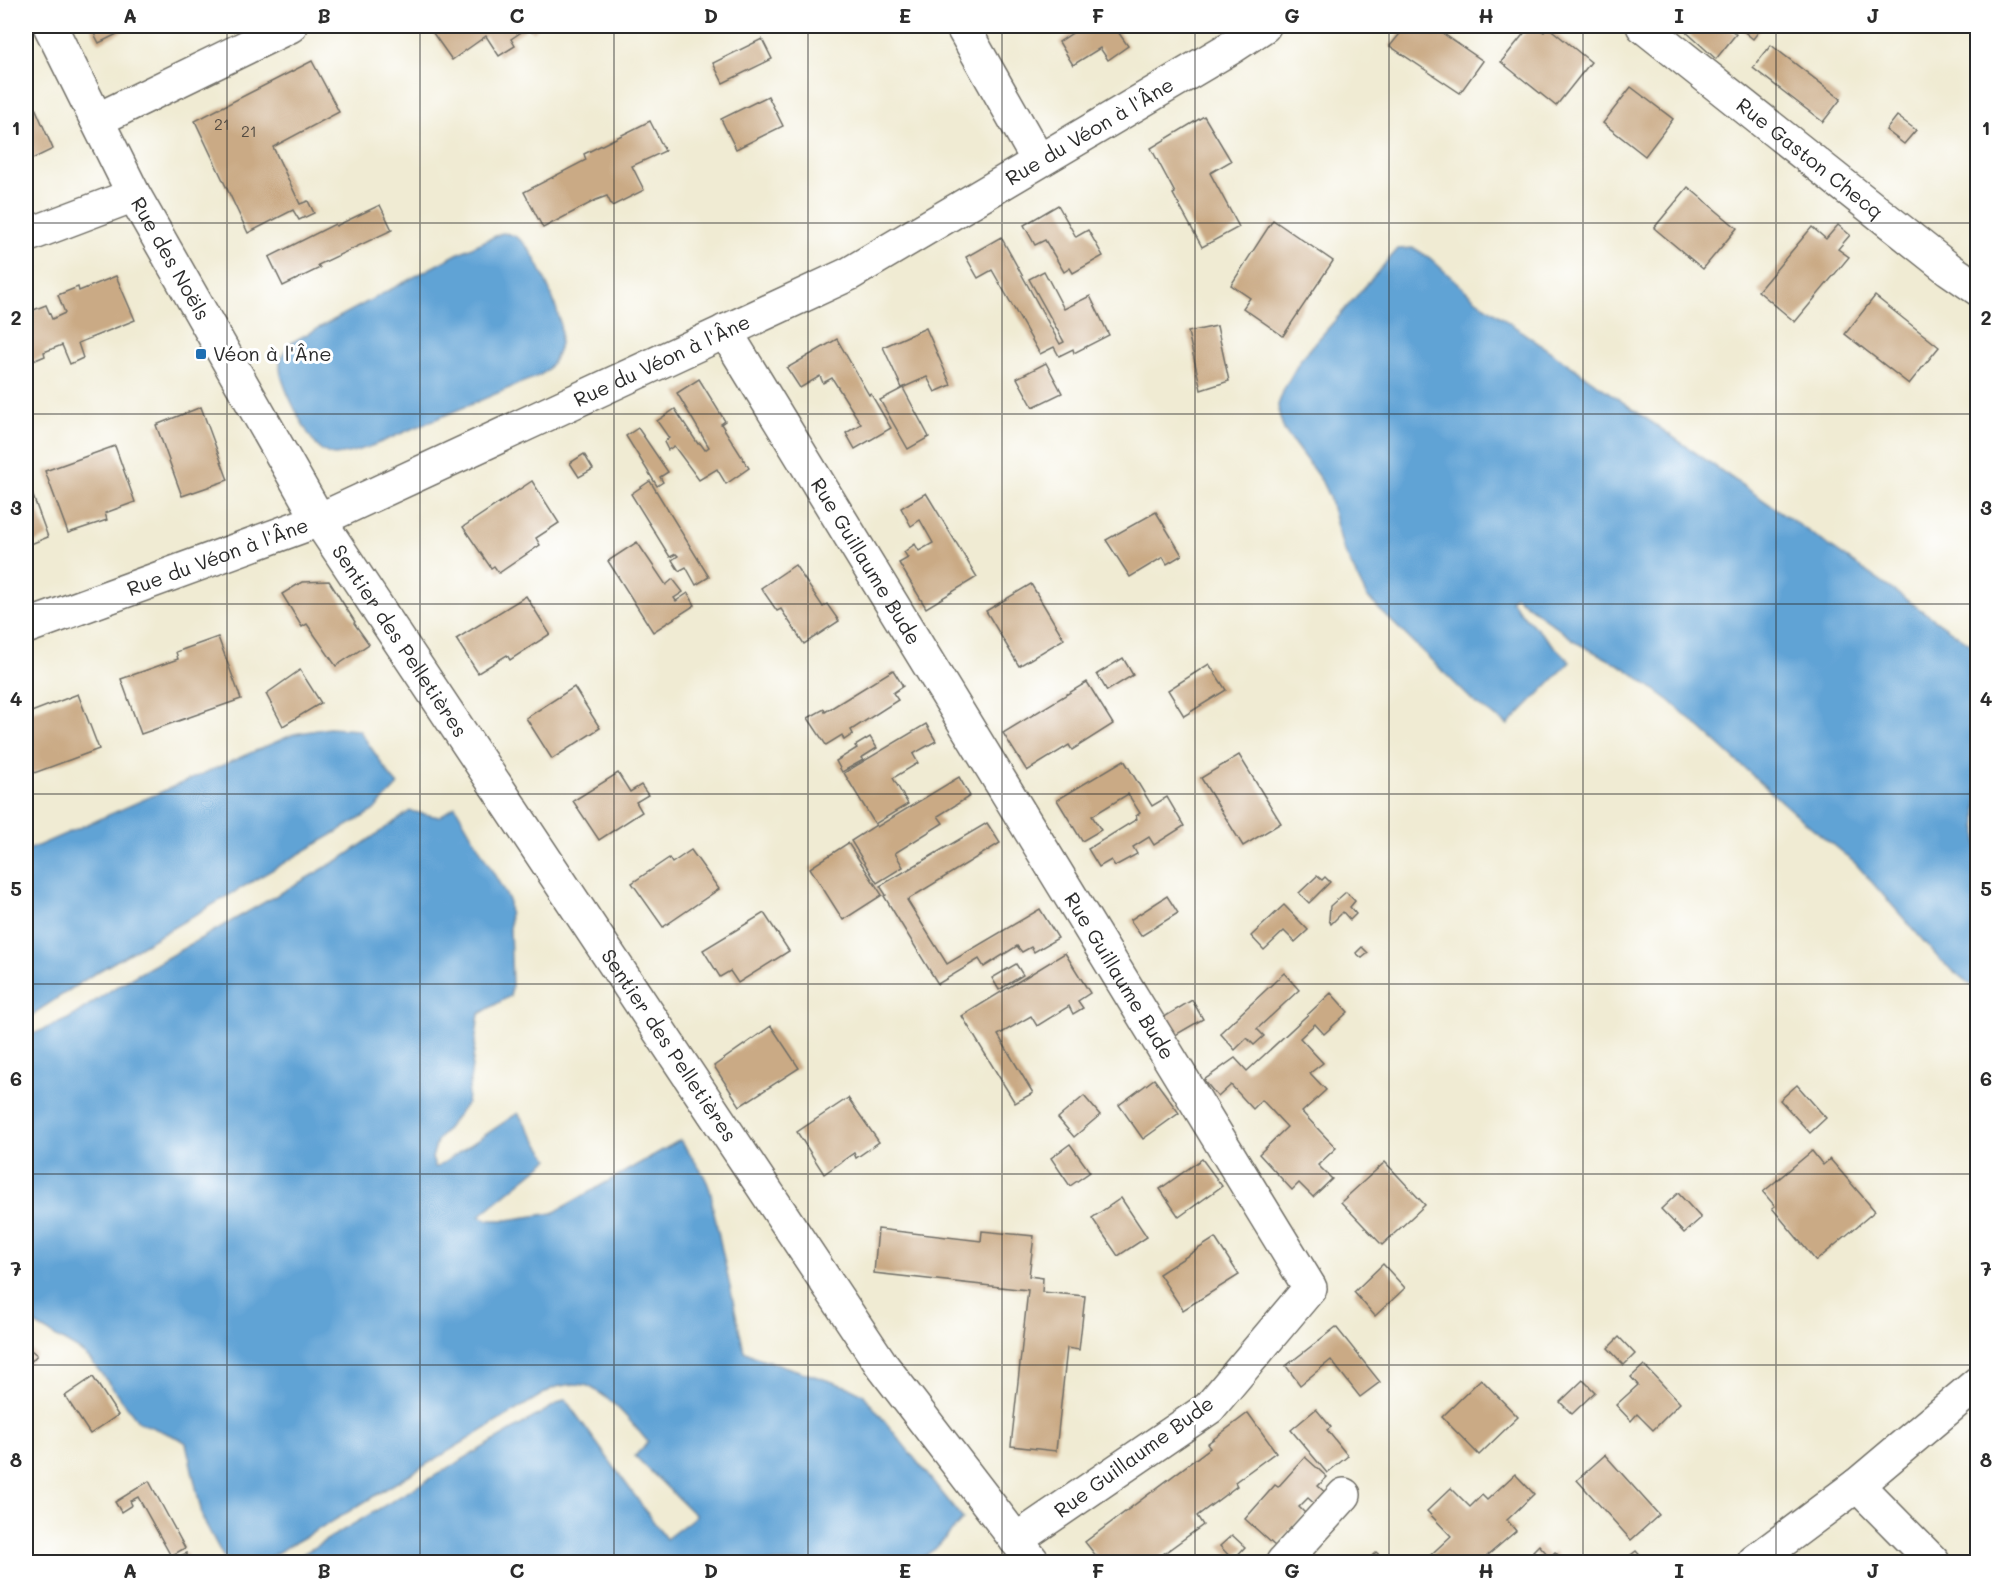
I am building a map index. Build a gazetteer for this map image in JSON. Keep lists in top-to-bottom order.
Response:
{
  "streets": {
    "street": [
      "Rue du Véon à l'Âne",
      "Rue Gaston Checq",
      "Rue des Noëls",
      "Rue Guillaume Bude",
      "Sentier des Pelletières"
    ]
  },
  "crossings": [
    ["Rue du Véon à l'Âne", "Rue des Noëls"],
    ["Rue du Véon à l'Âne", "Rue Guillaume Bude"],
    ["Rue du Véon à l'Âne", "Sentier des Pelletières"],
    ["Rue des Noëls", "Sentier des Pelletières"],
    ["Rue Guillaume Bude", "Sentier des Pelletières"]
  ],
  "places": {
    "transit": ["Véon à l'Âne"]
  },
  "house_numbers": ["21", "21"],
  "grid": {
    "columns": [
      "A",
      "B",
      "C",
      "D",
      "E",
      "F",
      "G",
      "H",
      "I",
      "J"
    ],
    "rows": [
      "1",
      "2",
      "3",
      "4",
      "5",
      "6",
      "7",
      "8"
    ]
  }
}
